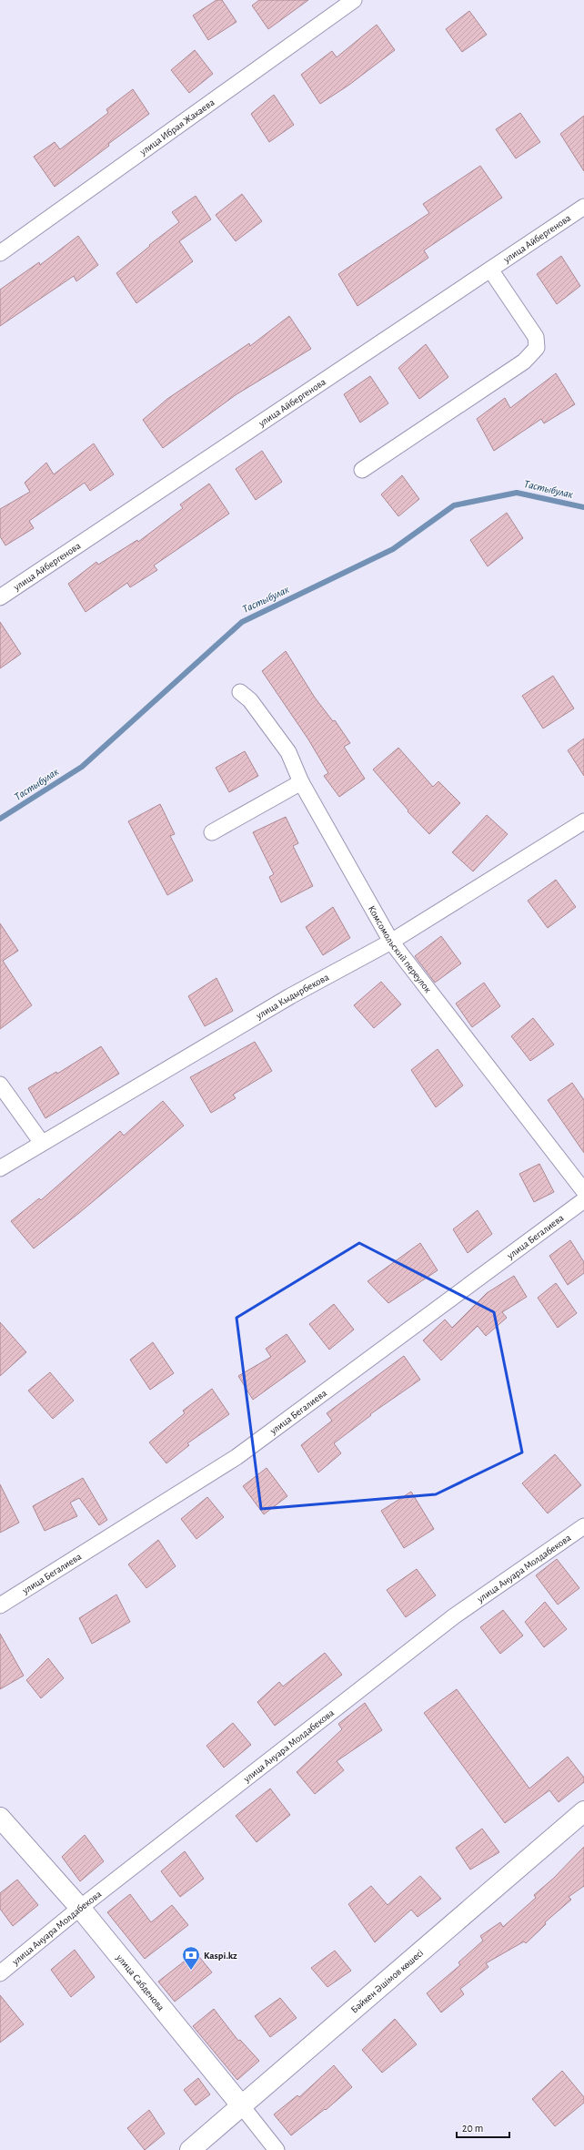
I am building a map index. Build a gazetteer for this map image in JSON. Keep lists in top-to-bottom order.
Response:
{
  "streets": {
    "main road": ["Бәйкен Әшімов көшесі", "улица Сабденова"],
    "street": [
      "улица Ибрая Жакаева",
      "улица Айбергенова",
      "Комсомольский переулок",
      "улица Кыдырбекова",
      "улица Бегалиева",
      "улица Ануара Молдабекова"
    ]
  },
  "crossings": [
    ["Комсомольский переулок", "улица Кыдырбекова"],
    ["улица Ануара Молдабекова", "улица Сабденова"],
    ["Бәйкен Әшімов көшесі", "улица Сабденова"]
  ],
  "water": ["Тастыбулак"],
  "places": {
    "bank": ["Kaspi.kz"]
  },
  "scale_bar": "20 m"
}
